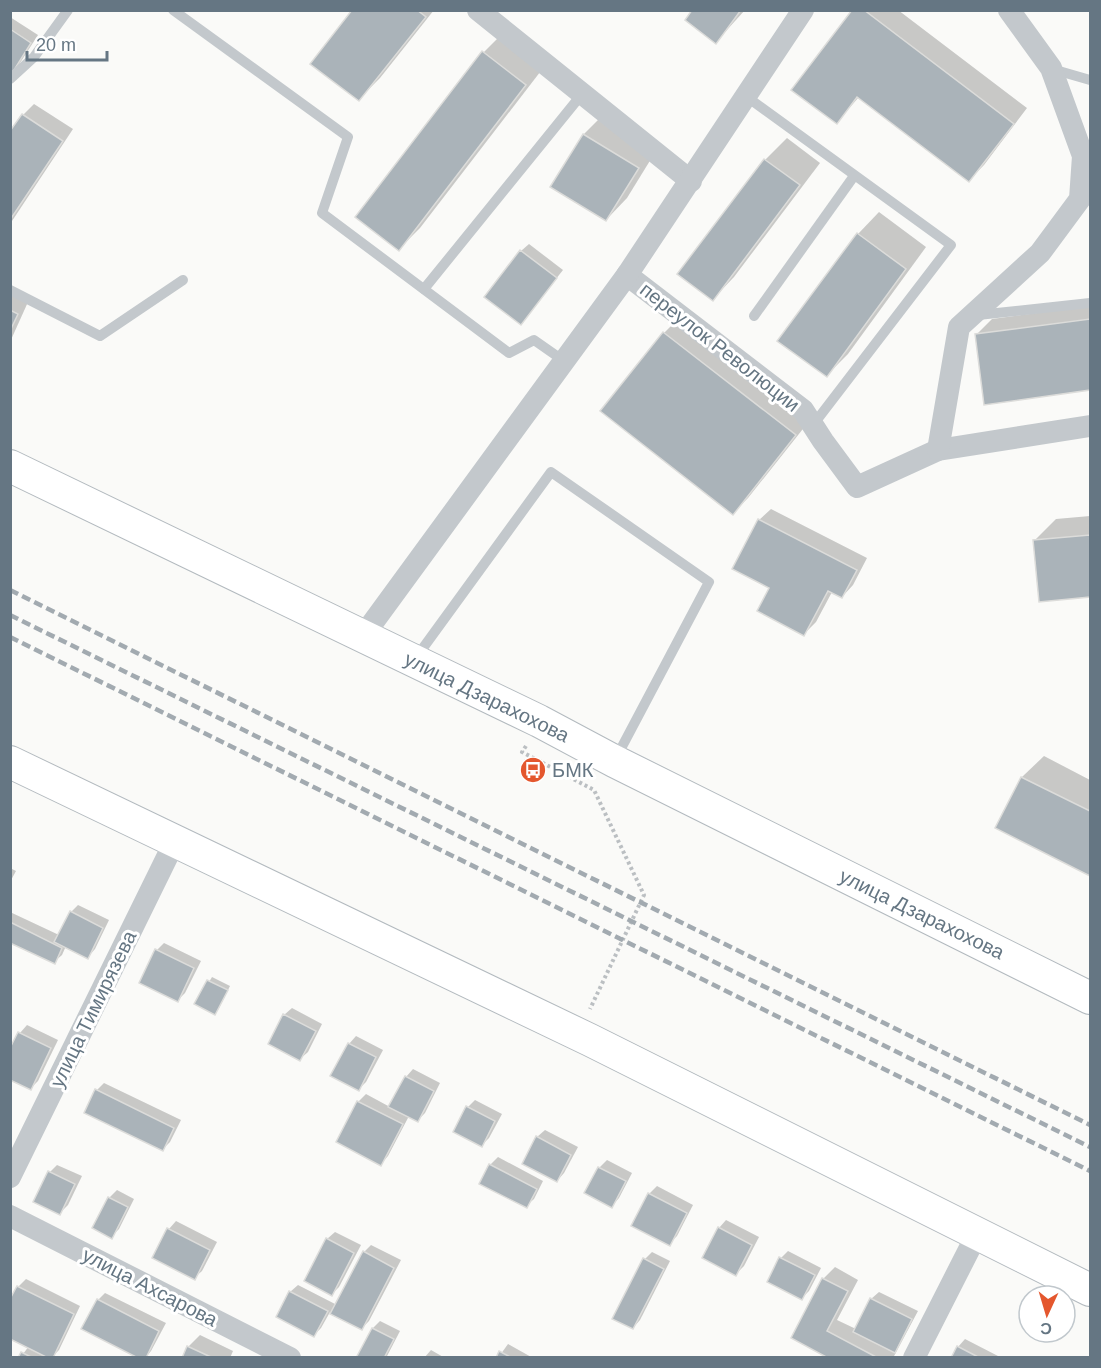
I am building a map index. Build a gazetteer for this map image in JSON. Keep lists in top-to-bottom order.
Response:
{
  "streets": {
    "street": [
      "переулок Революции",
      "улица Дзарахохова",
      "улица Тимирязева",
      "улица Ахсарова"
    ]
  },
  "crossings": [
    ["переулок Революции", "улица Дзарахохова"]
  ],
  "places": {
    "bus stop": ["БМК"]
  },
  "scale_bar": "20 m",
  "north": "bottom"
}
